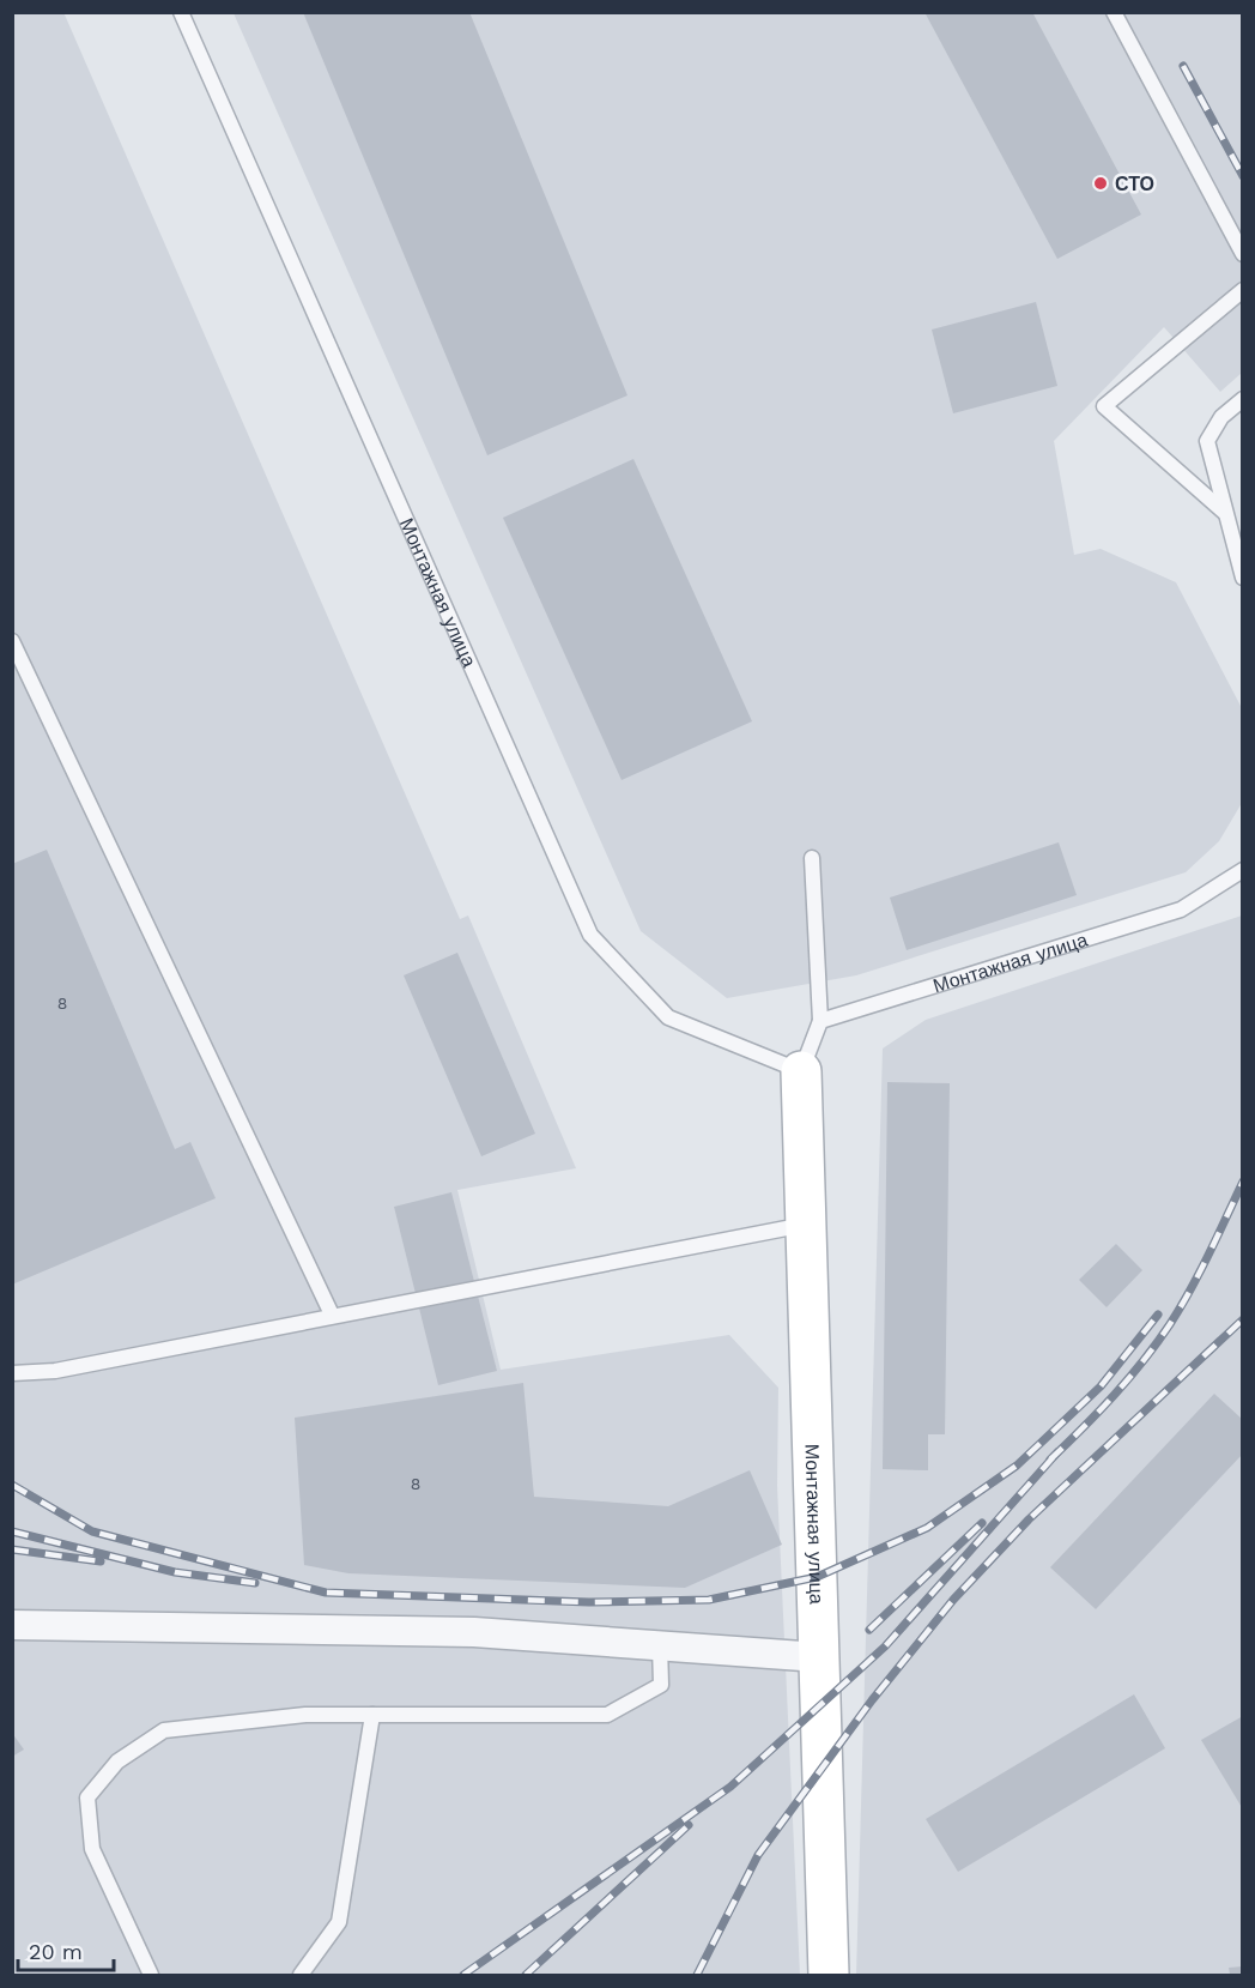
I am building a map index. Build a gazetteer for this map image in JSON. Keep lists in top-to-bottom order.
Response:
{
  "streets": {
    "street": ["Монтажная улица"]
  },
  "places": ["СТО"],
  "house_numbers": ["8", "8"],
  "scale_bar": "20 m"
}
